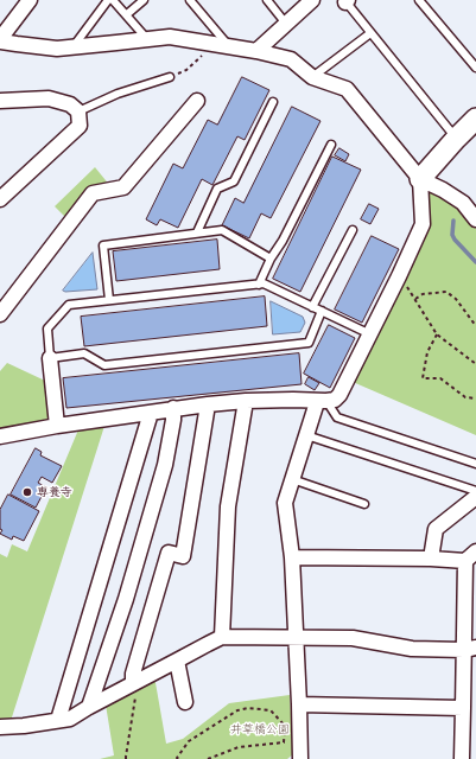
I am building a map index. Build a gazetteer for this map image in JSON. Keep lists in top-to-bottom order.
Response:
{
  "parks": ["井草橋公園"],
  "places": ["専養寺"]
}
